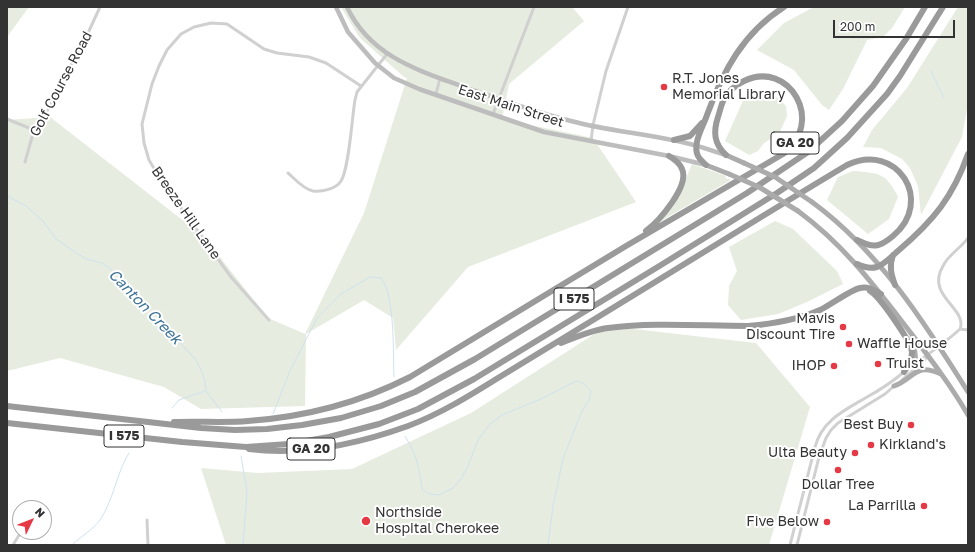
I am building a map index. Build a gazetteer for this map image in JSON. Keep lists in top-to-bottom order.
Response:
{
  "streets": {
    "highway": ["GA 20", "I 575"],
    "main road": ["East Main Street"],
    "street": ["Golf Course Road", "Breeze Hill Lane"]
  },
  "crossings": [
    ["East Main Street", "GA 20"],
    ["GA 20", "I 575"]
  ],
  "water": ["Canton Creek"],
  "places": [
    "R.T. Jones Memorial Library",
    "Mavis Discount Tire",
    "Waffle House",
    "Truist",
    "IHOP",
    "Best Buy",
    "Kirkland's",
    "Ulta Beauty",
    "Dollar Tree",
    "La Parrilla",
    "Northside Hospital Cherokee",
    "Five Below"
  ],
  "scale_bar": "200 m",
  "north": "top right"
}
